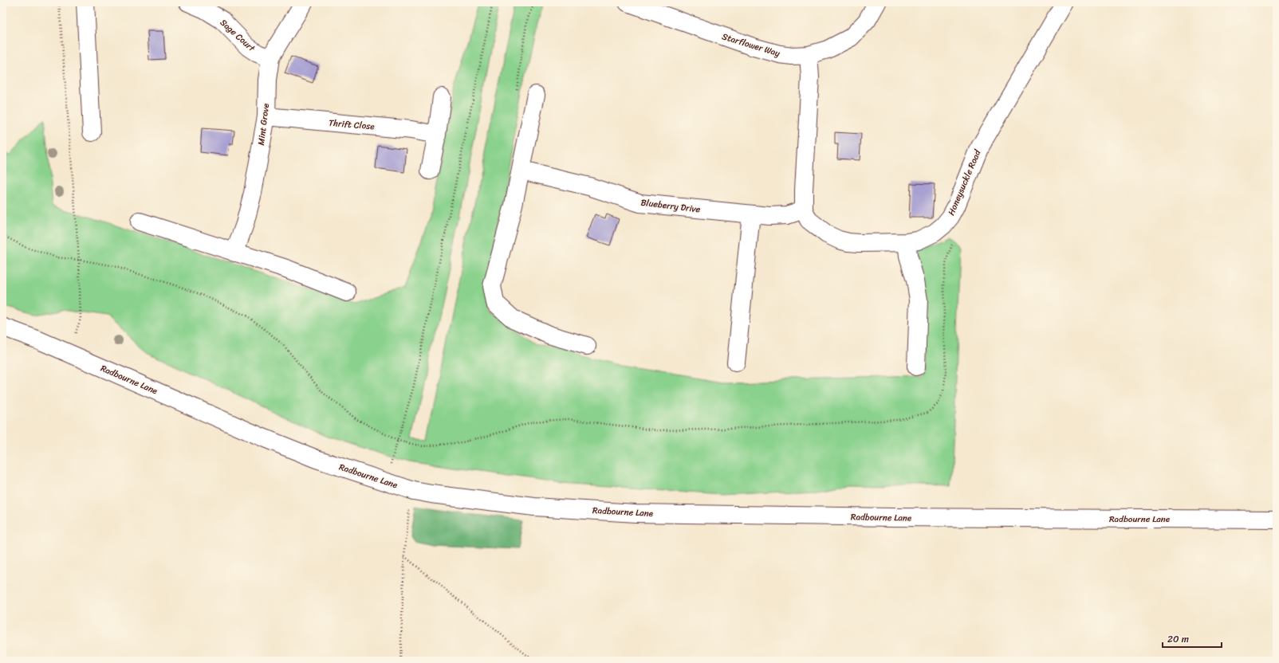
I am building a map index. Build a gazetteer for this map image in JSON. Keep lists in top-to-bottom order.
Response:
{
  "streets": {
    "street": [
      "Sage Court",
      "Starflower Way",
      "Mint Grove",
      "Thrift Close",
      "Honeysuckle Road",
      "Blueberry Drive",
      "Radbourne Lane"
    ]
  },
  "crossings": [
    ["Sage Court", "Mint Grove"],
    ["Mint Grove", "Thrift Close"],
    ["Honeysuckle Road", "Blueberry Drive"]
  ],
  "scale_bar": "20 m"
}
